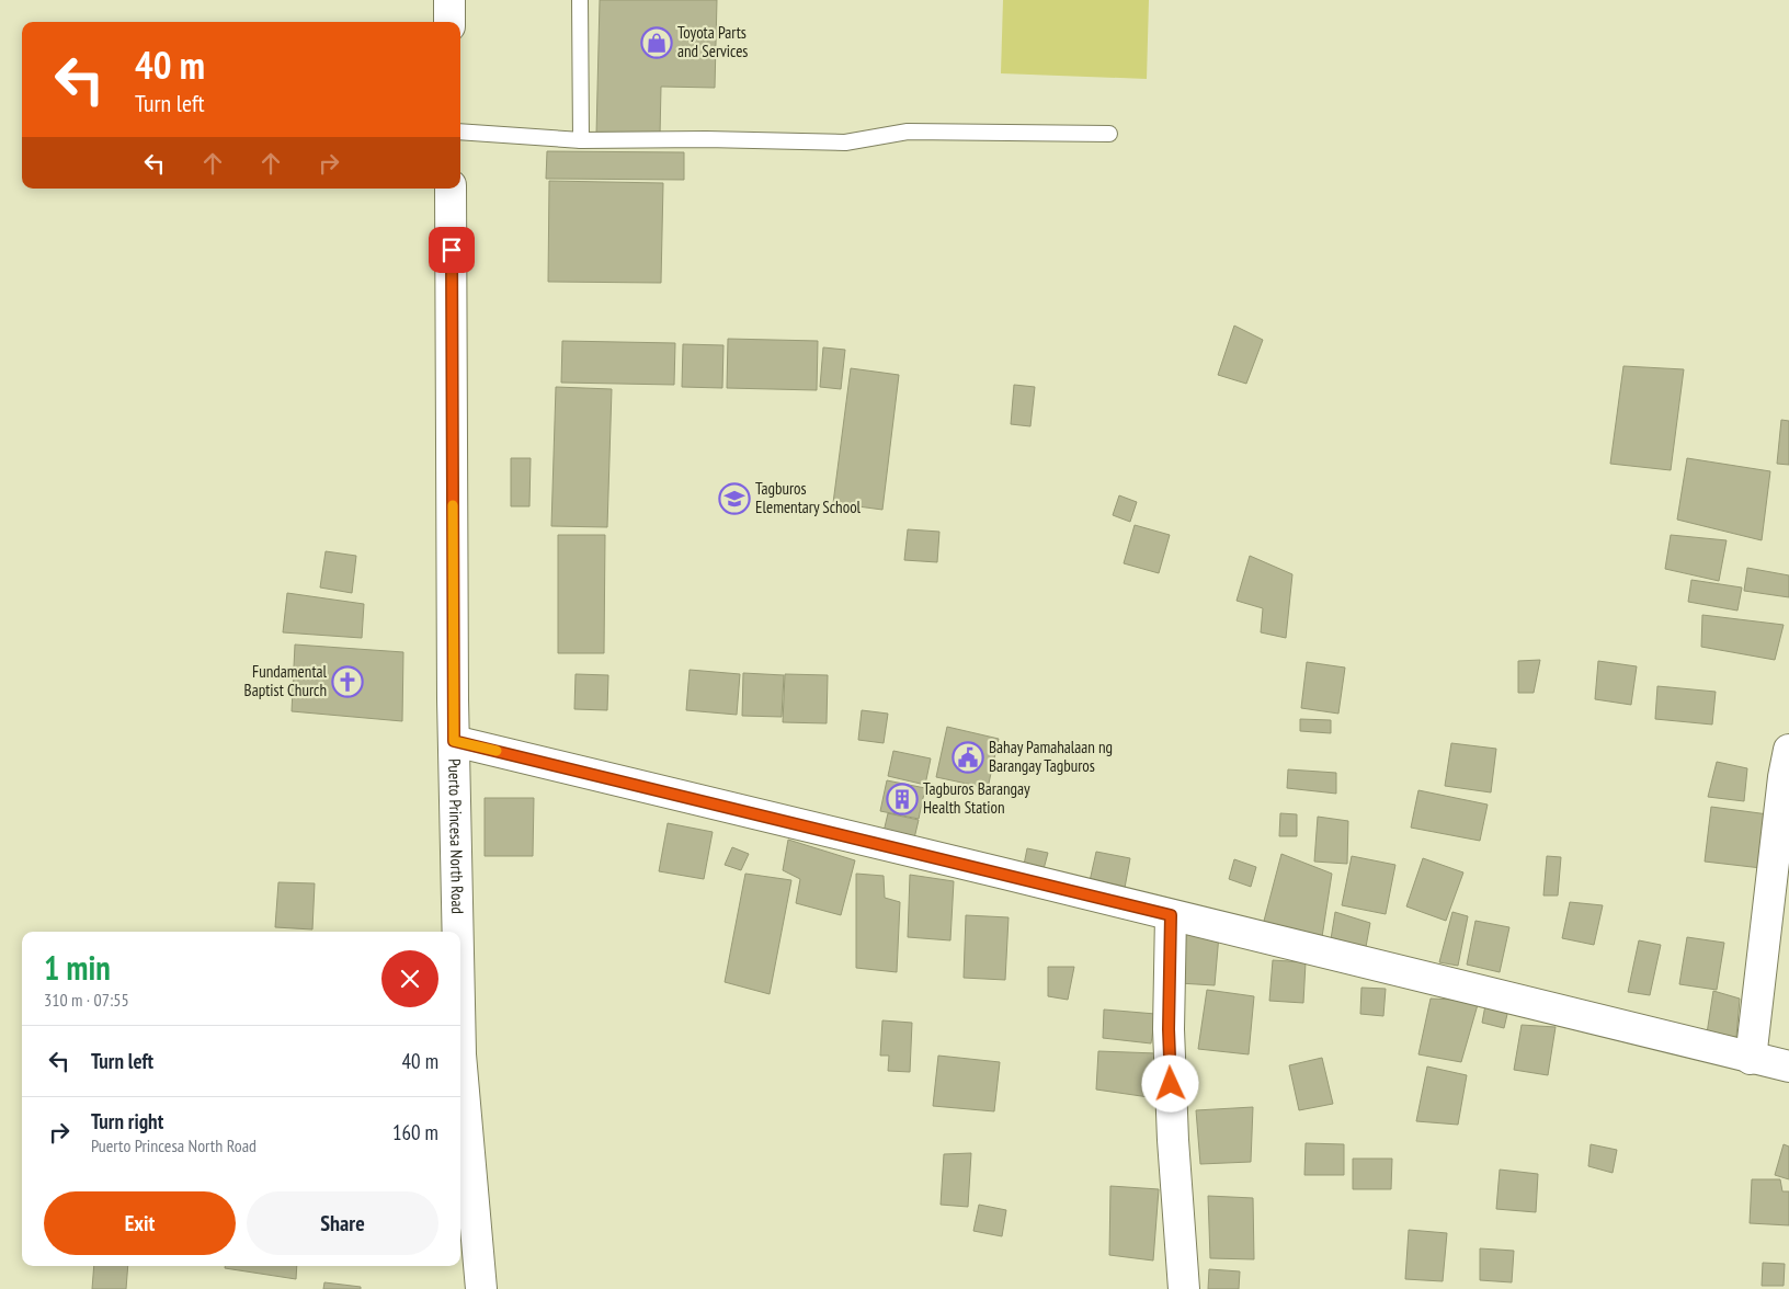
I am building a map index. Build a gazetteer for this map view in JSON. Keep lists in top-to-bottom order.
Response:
{
  "streets": {
    "street": ["Puerto Princesa North Road"]
  },
  "places": {
    "shop": ["Toyota Parts and Services"],
    "school or university": ["Tagburos Elementary School"],
    "church": ["Fundamental Baptist Church"],
    "public building": ["Bahay Pamahalaan ng Barangay Tagburos"],
    "building": ["Tagburos Barangay Health Station"]
  },
  "page": {
    "turn": ["40 m", "Turn left"],
    "heading": ["1 min", "310 m · 07:55"],
    "list": [
      {
        "name": "Turn left",
        "value": "40 m"
      },
      {
        "name": "Turn right",
        "note": "Puerto Princesa North Road",
        "value": "160 m"
      }
    ],
    "buttons": ["Exit", "Share"]
  }
}
